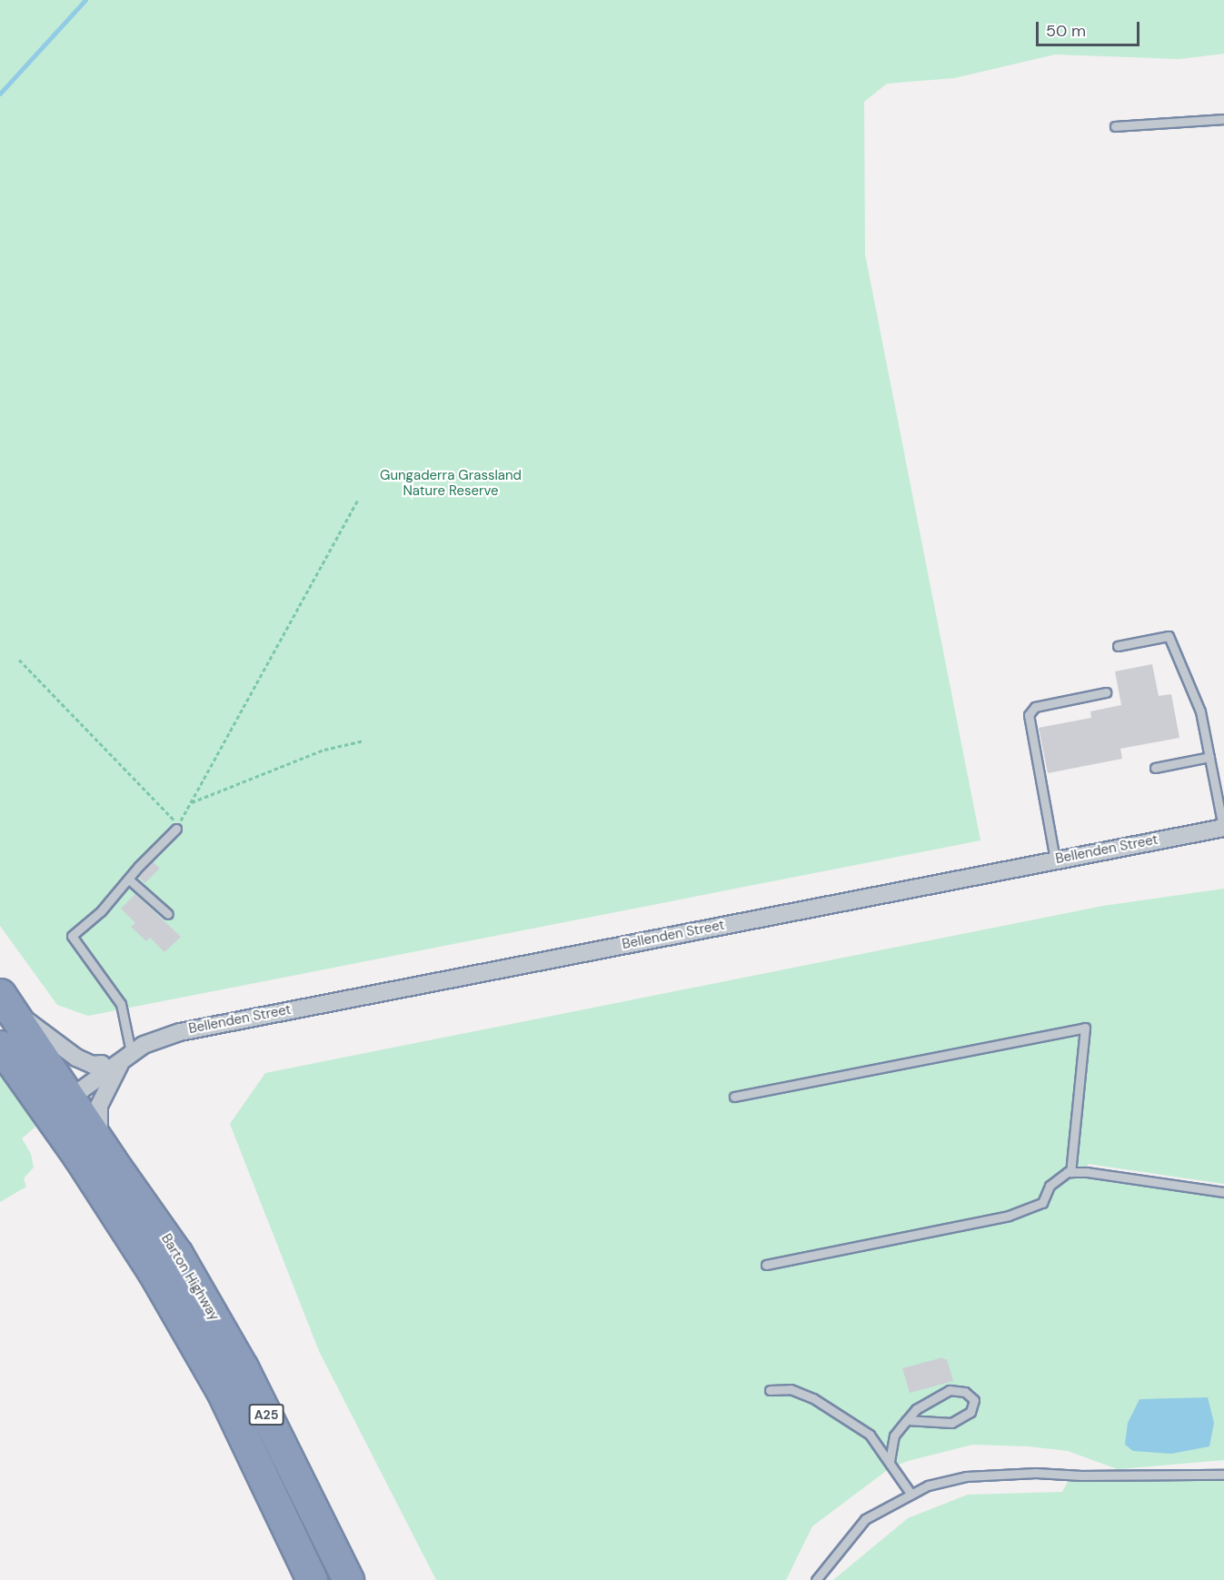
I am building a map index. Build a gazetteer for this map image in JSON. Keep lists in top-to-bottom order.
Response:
{
  "streets": {
    "highway": ["Barton Highway", "A25"],
    "street": ["Bellenden Street"]
  },
  "parks": ["Gungaderra Grassland Nature Reserve"],
  "scale_bar": "50 m"
}
